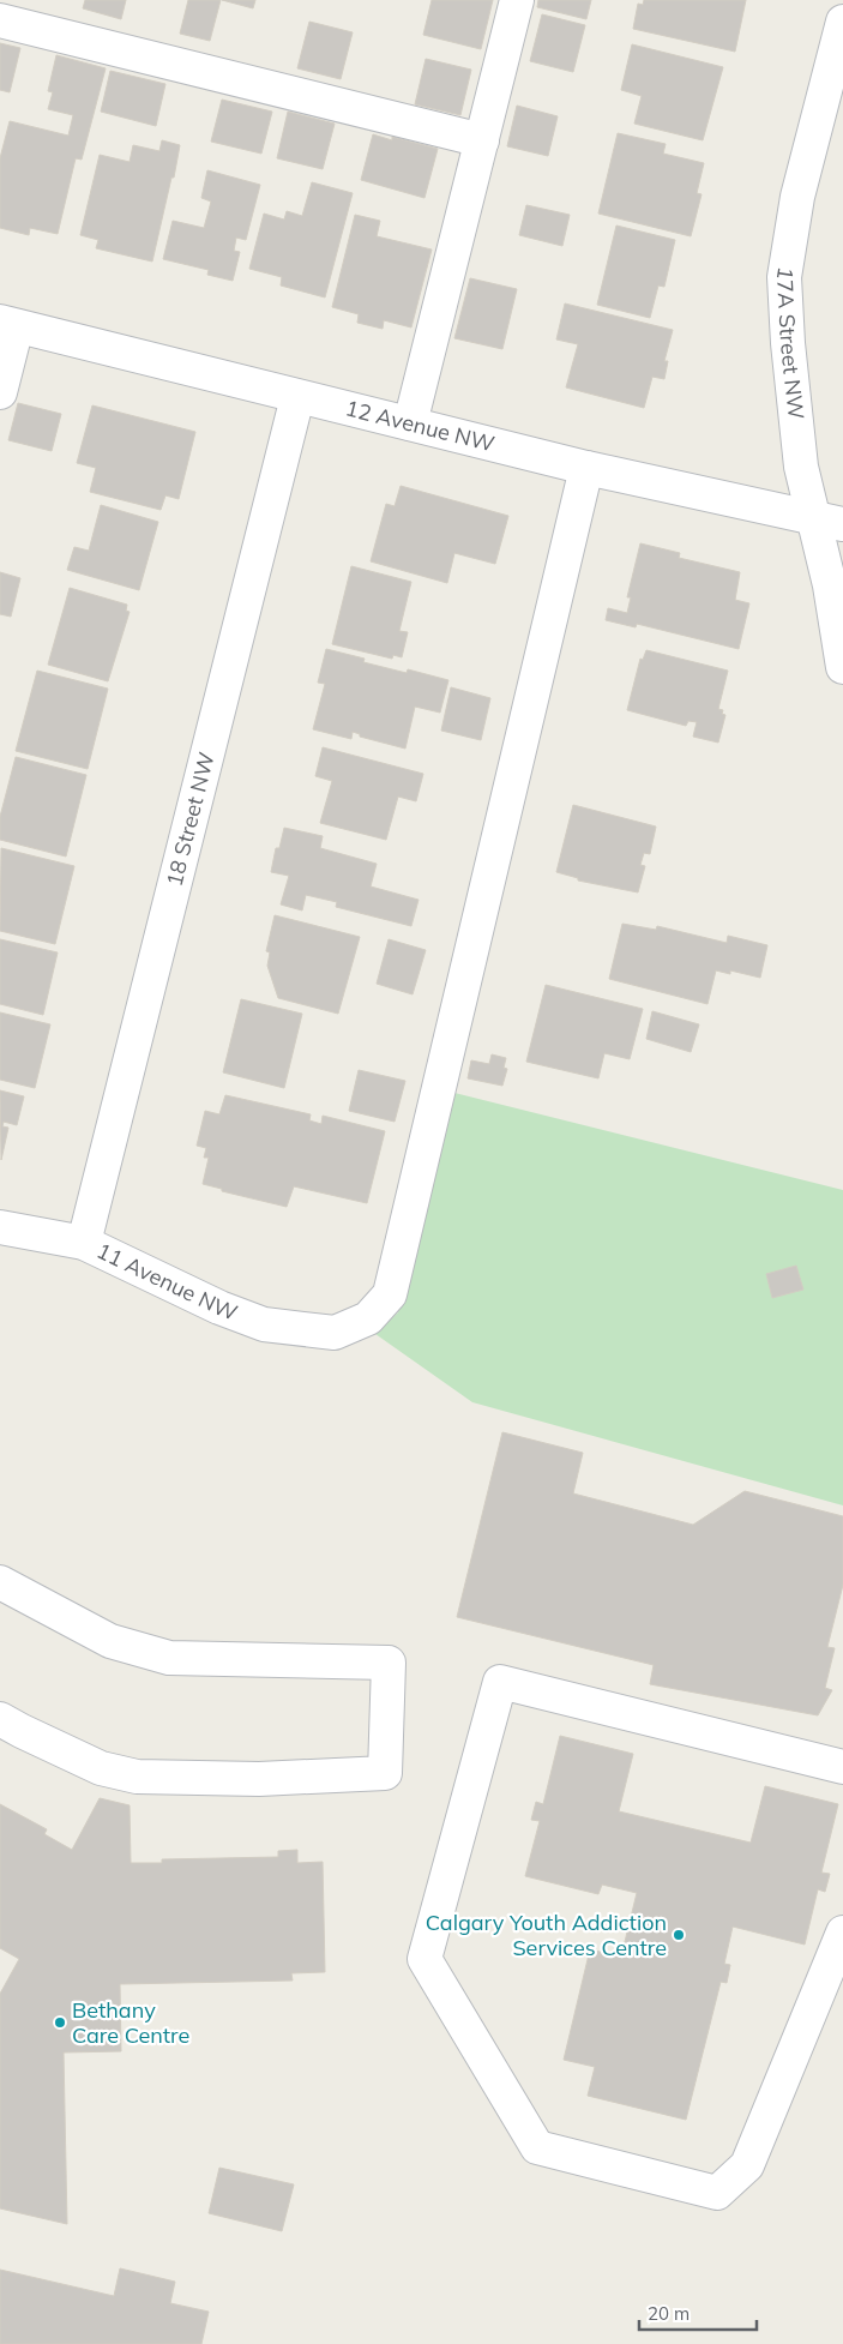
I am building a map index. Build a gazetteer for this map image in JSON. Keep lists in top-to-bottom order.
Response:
{
  "streets": {
    "street": [
      "17A Street NW",
      "12 Avenue NW",
      "18 Street NW",
      "11 Avenue NW"
    ]
  },
  "crossings": [
    ["17A Street NW", "12 Avenue NW"],
    ["12 Avenue NW", "18 Street NW"],
    ["12 Avenue NW", "11 Avenue NW"],
    ["18 Street NW", "11 Avenue NW"]
  ],
  "places": ["Calgary Youth Addiction Services Centre", "Bethany Care Centre"],
  "scale_bar": "20 m"
}
